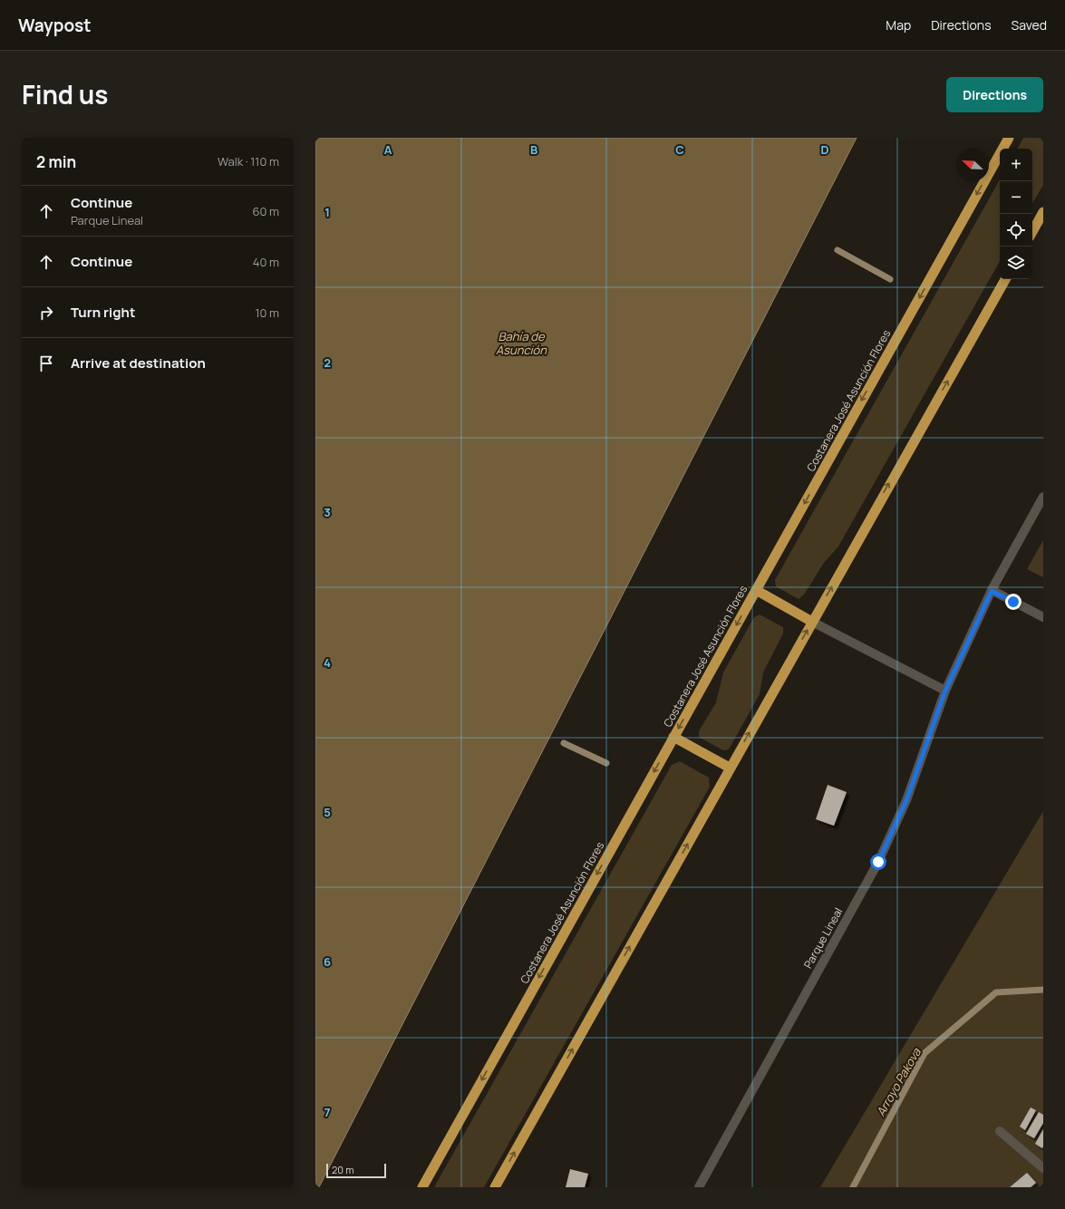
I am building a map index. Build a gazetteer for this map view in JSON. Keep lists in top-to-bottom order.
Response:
{
  "streets": {
    "highway": ["Costanera José Asunción Flores"],
    "street": ["Parque Lineal"]
  },
  "water": ["Bahía de Asunción", "Arroyo Pakova"],
  "scale_bar": "20 m",
  "north": "top left",
  "page": {
    "header": "Waypost",
    "nav": ["Map", "Directions", "Saved"],
    "title": "Find us",
    "buttons": "Directions",
    "heading": ["2 min", "Walk · 110 m"],
    "map_buttons": ["+", "−"],
    "list": [
      ["Continue", "Parque Lineal", "60 m"],
      ["Continue", "40 m"],
      ["Turn right", "10 m"],
      "Arrive at destination"
    ],
    "scale": "20 m"
  },
  "grid": {
    "columns": [
      "A",
      "B",
      "C",
      "D"
    ],
    "rows": [
      "1",
      "2",
      "3",
      "4",
      "5",
      "6",
      "7"
    ]
  }
}
